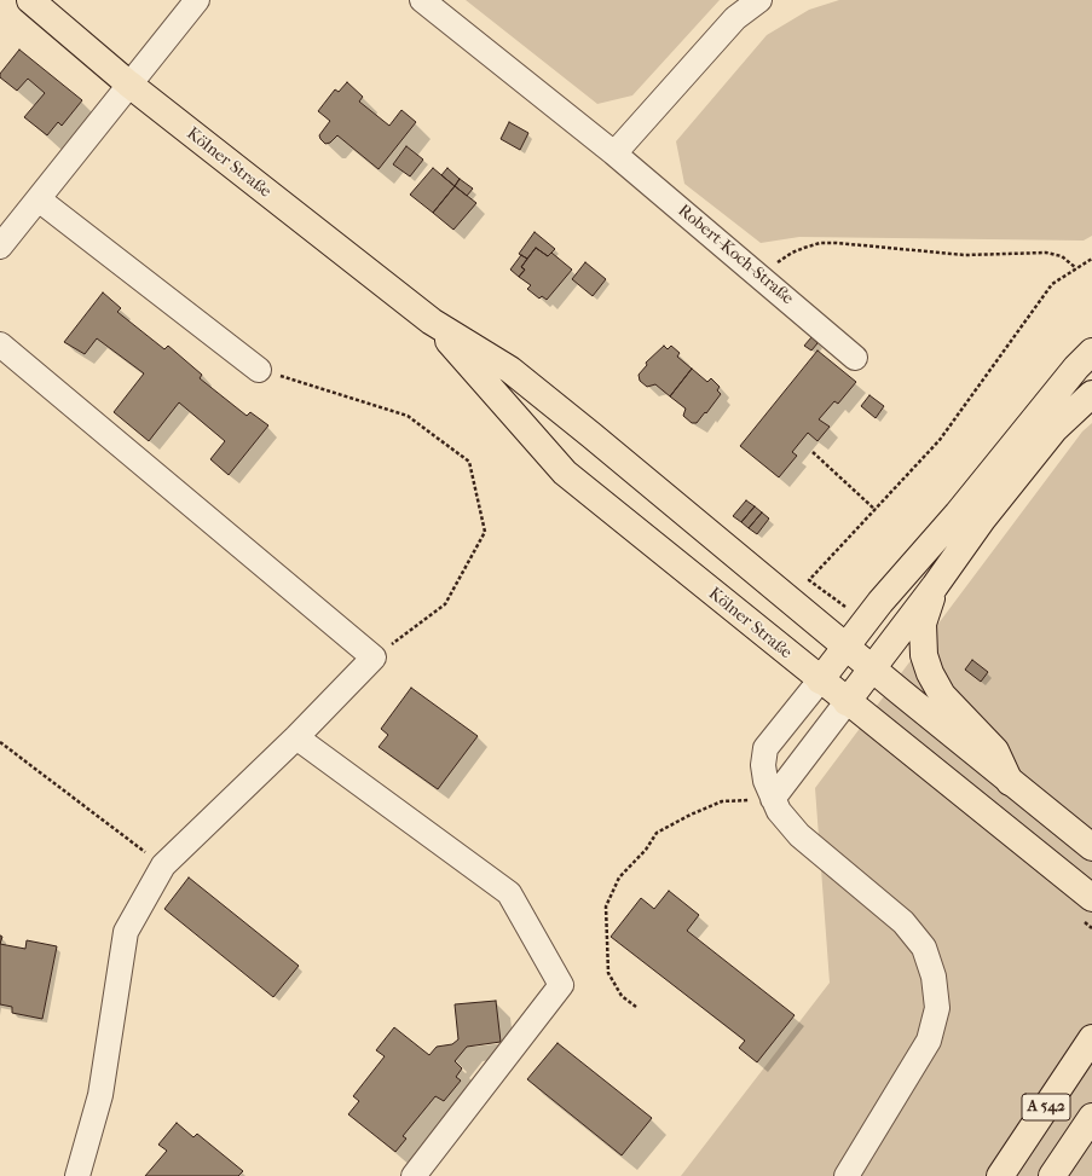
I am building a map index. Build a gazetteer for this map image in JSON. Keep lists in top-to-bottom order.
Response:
{
  "streets": {
    "main road": ["Kölner Straße", "A 542"],
    "street": ["Robert-Koch-Straße"]
  }
}
